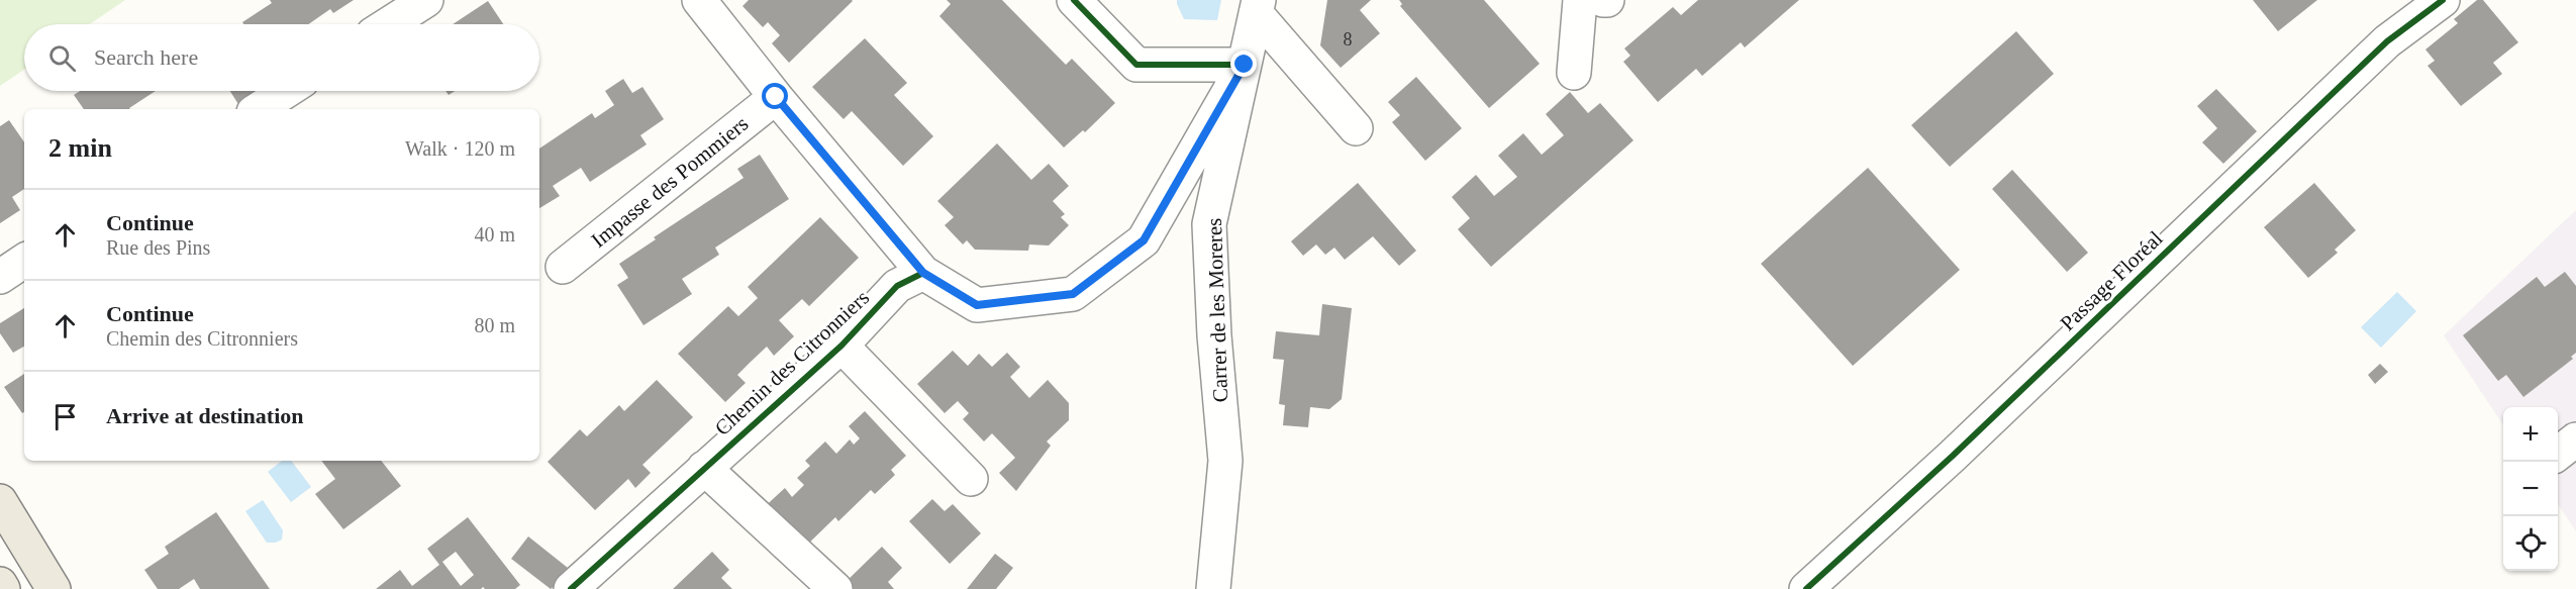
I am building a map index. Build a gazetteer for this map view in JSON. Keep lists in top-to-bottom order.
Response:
{
  "streets": {
    "street": [
      "Impasse des Pommiers",
      "Passage Floréal",
      "Carrer de les Moreres",
      "Chemin des Citronniers"
    ]
  },
  "house_numbers": ["8"],
  "page": {
    "search": "Search here",
    "heading": ["2 min", "Walk · 120 m"],
    "list": [
      ["Continue", "Rue des Pins", "40 m"],
      ["Continue", "Chemin des Citronniers", "80 m"],
      "Arrive at destination"
    ],
    "map_buttons": ["+", "−"]
  }
}
